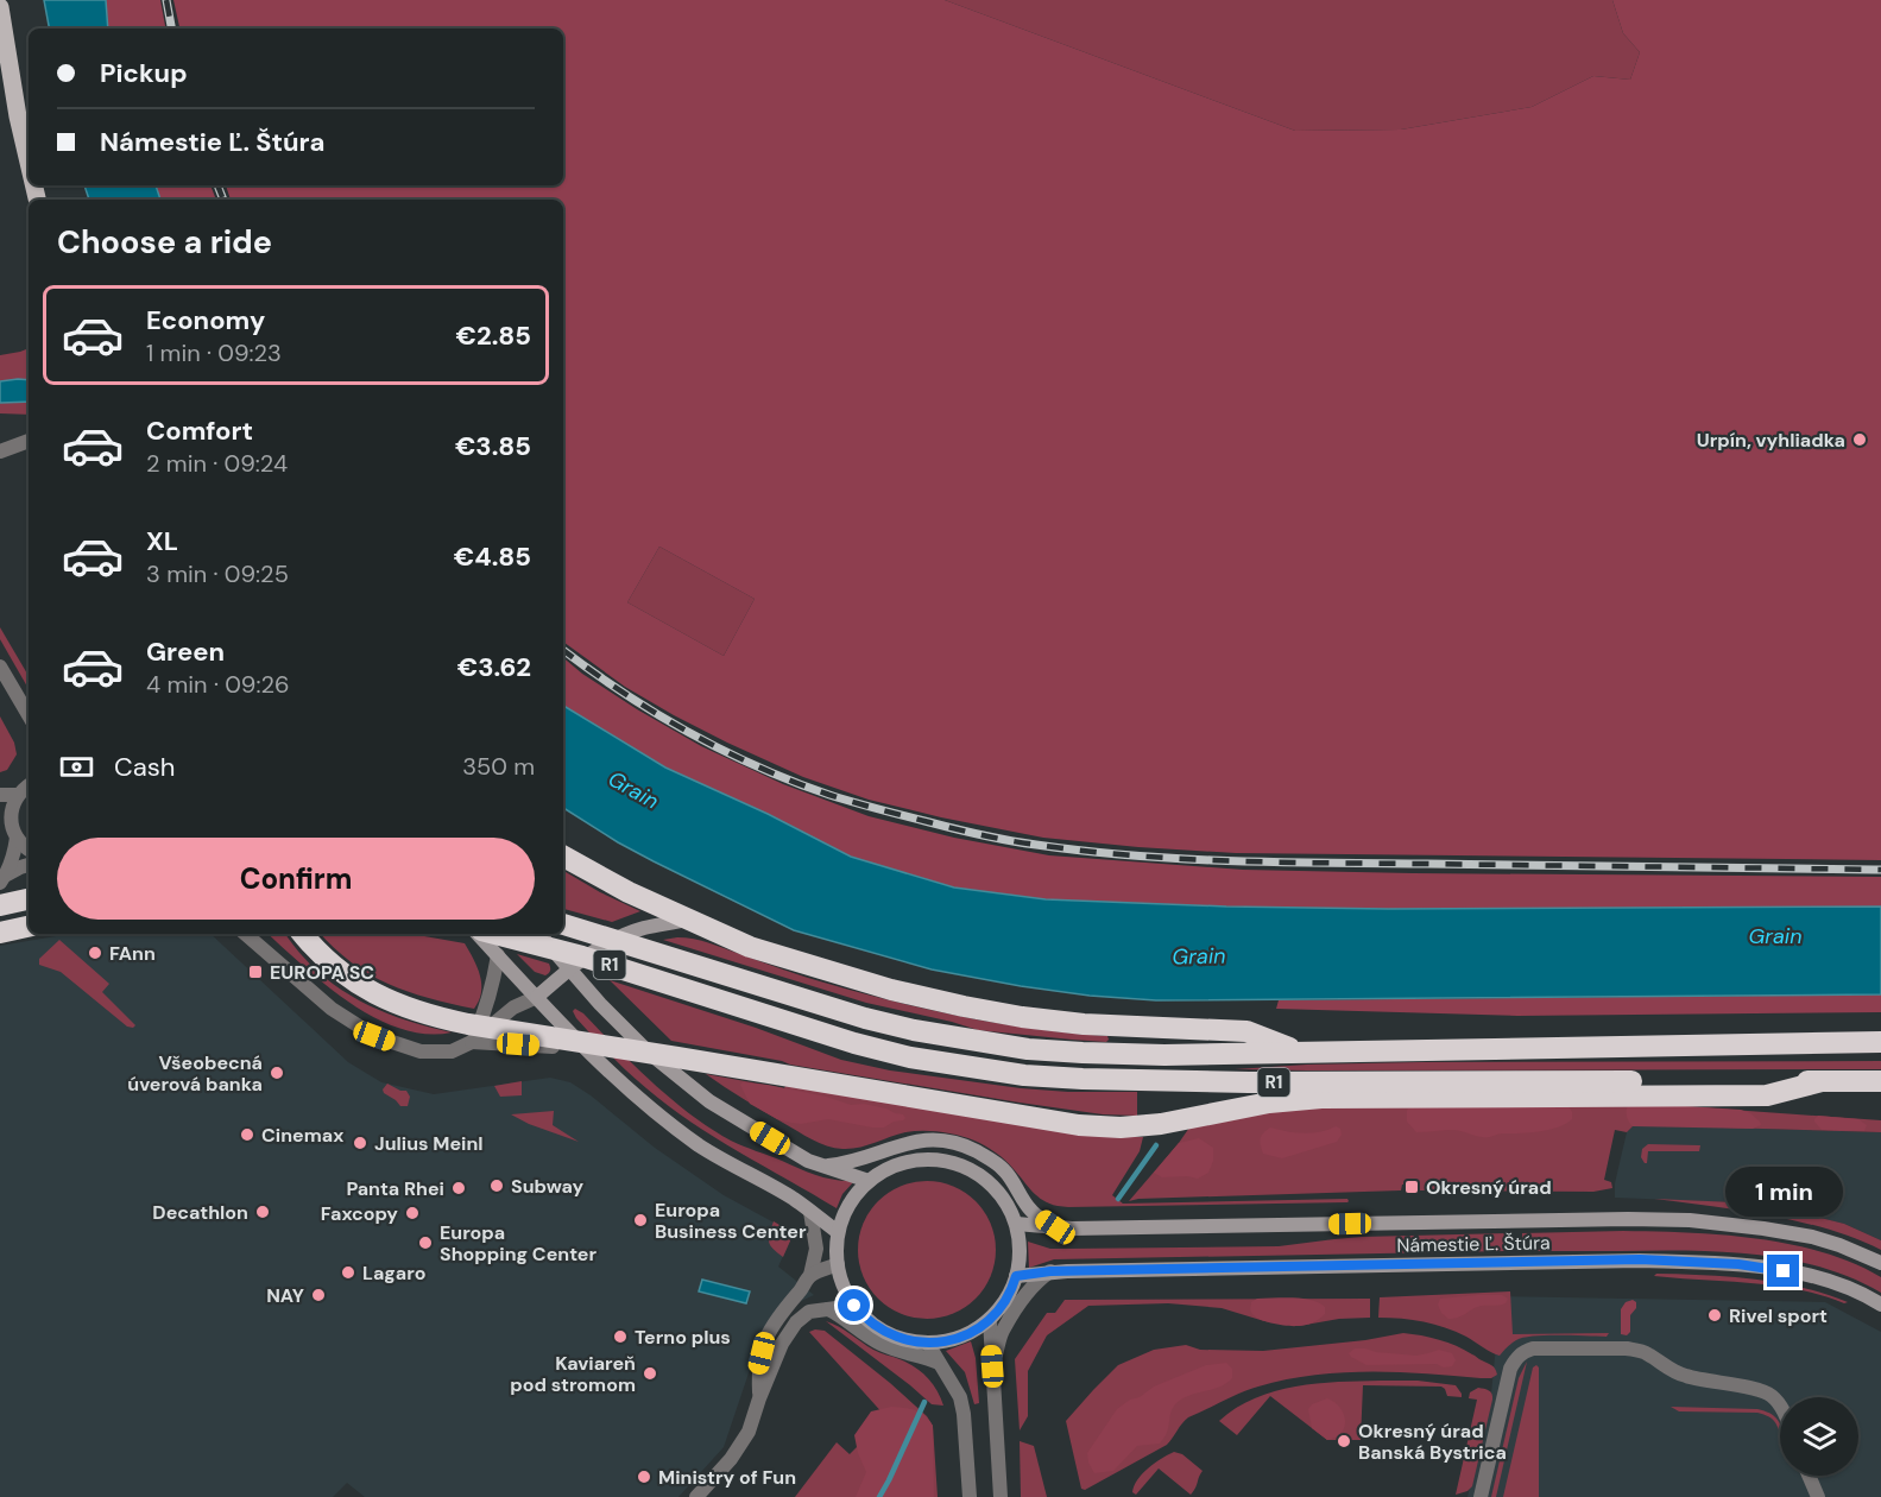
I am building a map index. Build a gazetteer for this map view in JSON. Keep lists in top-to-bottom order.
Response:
{
  "streets": {
    "highway": ["R1"],
    "main road": ["Námestie Ľ. Štúra"]
  },
  "water": ["Grain"],
  "places": {
    "other": [
      "Urpín, vyhliadka",
      "FAnn",
      "Všeobecná úverová banka",
      "Cinemax",
      "Julius Meinl",
      "Subway",
      "Panta Rhei",
      "Decathlon",
      "Faxcopy",
      "Europa Business Center",
      "Europa Shopping Center",
      "Lagaro",
      "NAY",
      "Rivel sport",
      "Terno plus",
      "Kaviareň pod stromom",
      "Okresný úrad Banská Bystrica",
      "Ministry of Fun"
    ],
    "transit": ["EUROPA SC", "Okresný úrad"]
  },
  "page": {
    "banner": ["Pickup", "Námestie Ľ. Štúra"],
    "heading": "Choose a ride",
    "list": [
      {
        "name": "Economy",
        "note": "1 min · 09:23",
        "value": "€2.85"
      },
      {
        "name": "Comfort",
        "note": "2 min · 09:24",
        "value": "€3.85"
      },
      {
        "name": "XL",
        "note": "3 min · 09:25",
        "value": "€4.85"
      },
      {
        "name": "Green",
        "note": "4 min · 09:26",
        "value": "€3.62"
      }
    ],
    "pay": ["Cash", "350 m"],
    "buttons": "Confirm",
    "bubble": "1 min"
  }
}
